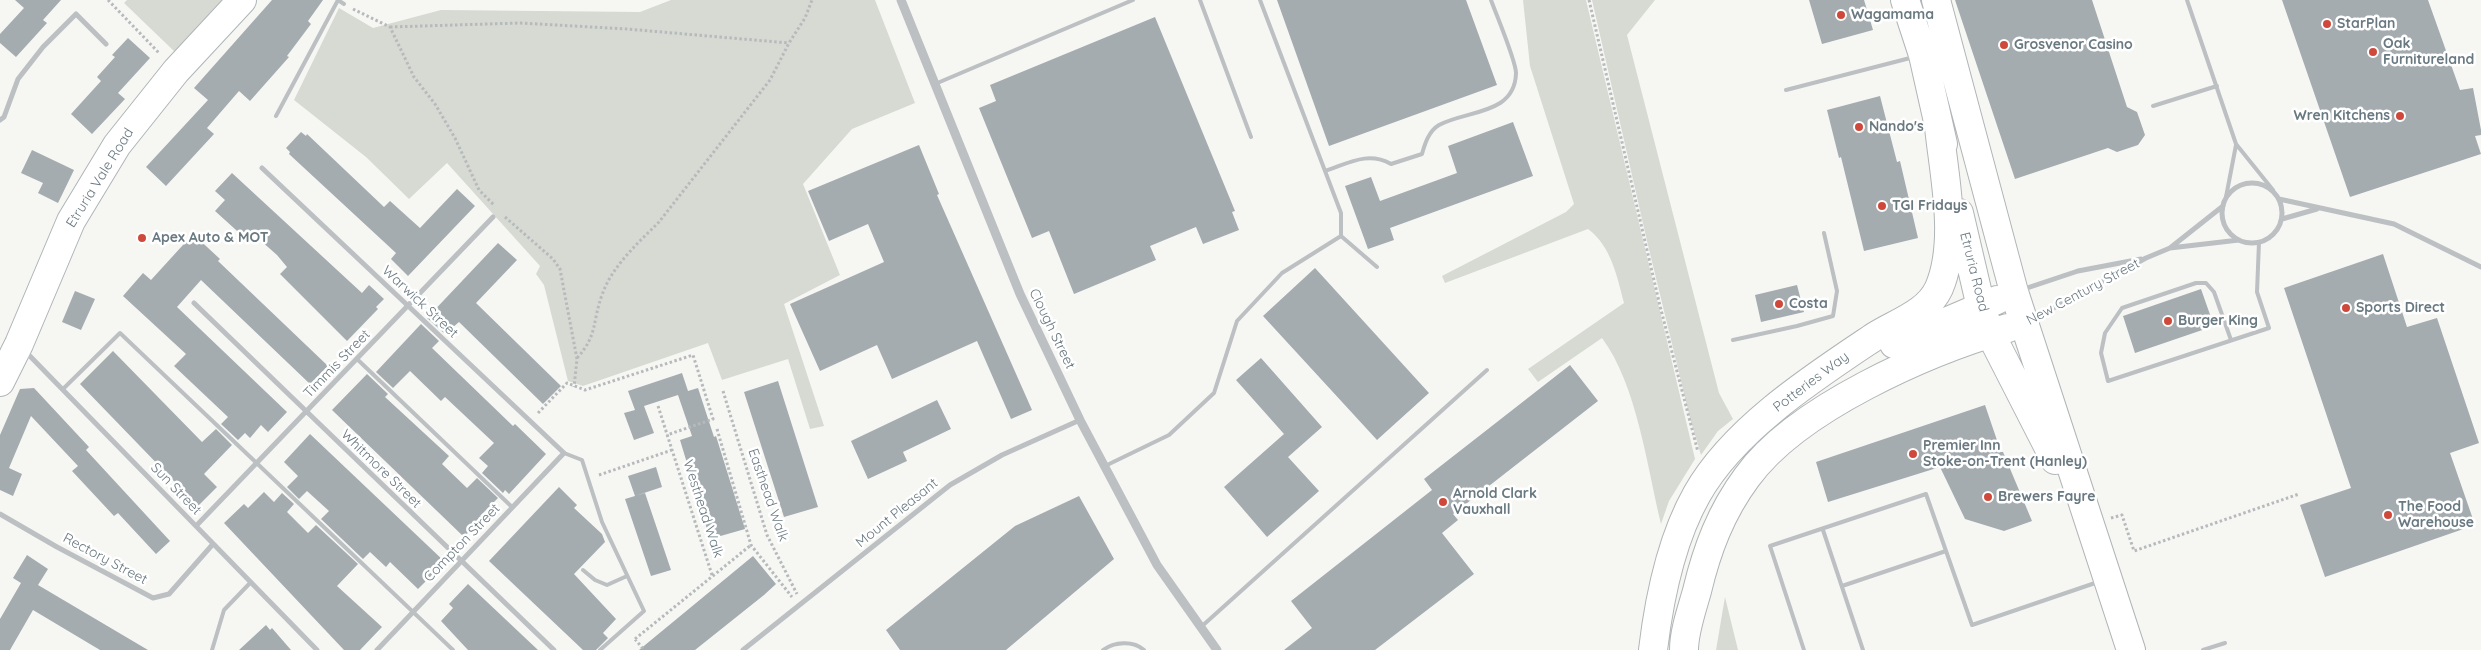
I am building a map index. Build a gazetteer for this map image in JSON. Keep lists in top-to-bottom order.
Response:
{
  "streets": {
    "main road": [
      "Etruria Vale Road",
      "Etruria Road",
      "New Century Street",
      "Potteries Way"
    ],
    "street": [
      "Warwick Street",
      "Clough Street",
      "Timmis Street",
      "Whitmore Street",
      "Sun Street",
      "Mount Pleasant",
      "Compton Street",
      "Rectory Street"
    ],
    "path": ["Easthead Walk", "Westhead Walk"]
  },
  "crossings": [
    ["Etruria Vale Road", "Sun Street"],
    ["Etruria Road", "New Century Street"],
    ["Etruria Road", "Potteries Way"],
    ["Warwick Street", "Timmis Street"],
    ["Warwick Street", "Compton Street"],
    ["Clough Street", "Mount Pleasant"],
    ["Timmis Street", "Whitmore Street"],
    ["Timmis Street", "Sun Street"],
    ["Whitmore Street", "Compton Street"],
    ["Sun Street", "Rectory Street"],
    ["Easthead Walk", "Mount Pleasant"]
  ],
  "places": [
    "Wagamama",
    "StarPlan",
    "Grosvenor Casino",
    "Oak Furnitureland",
    "Wren Kitchens",
    "Nando's",
    "TGI Fridays",
    "Apex Auto & MOT",
    "Costa",
    "Sports Direct",
    "Burger King",
    "Premier Inn Stoke-on-Trent (Hanley)",
    "Brewers Fayre",
    "Arnold Clark Vauxhall",
    "The Food Warehouse"
  ]
}
